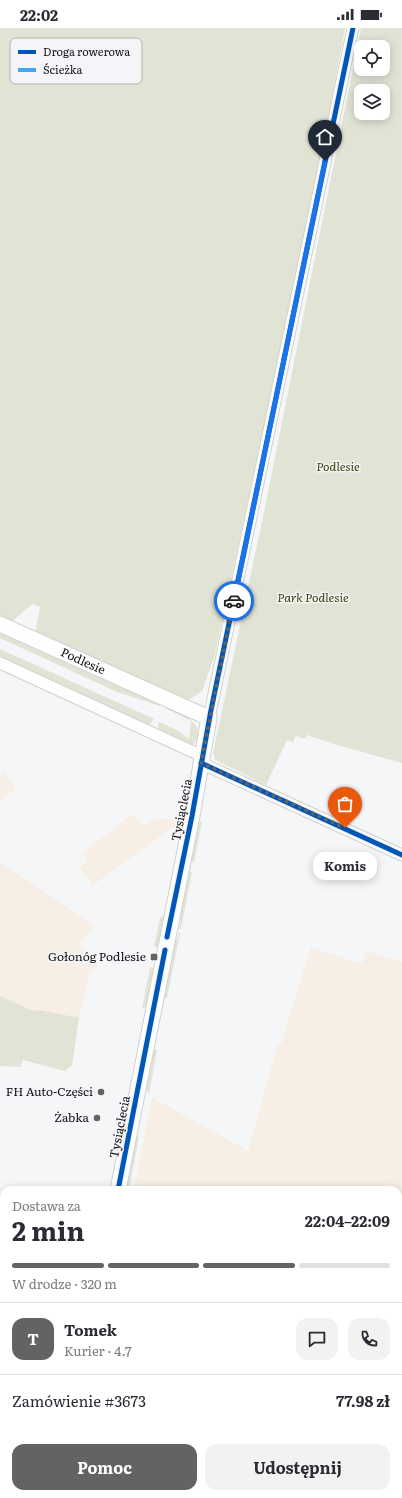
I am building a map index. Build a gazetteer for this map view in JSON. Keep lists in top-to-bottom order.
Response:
{
  "streets": {
    "street": ["Podlesie", "Tysiąclecia"]
  },
  "crossings": [
    ["Podlesie", "Tysiąclecia"]
  ],
  "parks": ["Podlesie", "Park Podlesie"],
  "places": {
    "other": ["Komis", "FH Auto-Części", "Żabka"],
    "transit": ["Gołonóg Podlesie"]
  },
  "legend": ["Droga rowerowa", "Ścieżka"],
  "page": {
    "status": "22:02",
    "bubble": "Komis",
    "heading": ["2 min", "Dostawa za", "22:04–22:09"],
    "panel": [
      "Tomek",
      "Kurier · 4.7",
      "Zamówienie #3673",
      "77.98 zł"
    ],
    "bar": "W drodze · 320 m",
    "round": "T",
    "buttons": ["Pomoc", "Udostępnij"]
  }
}
